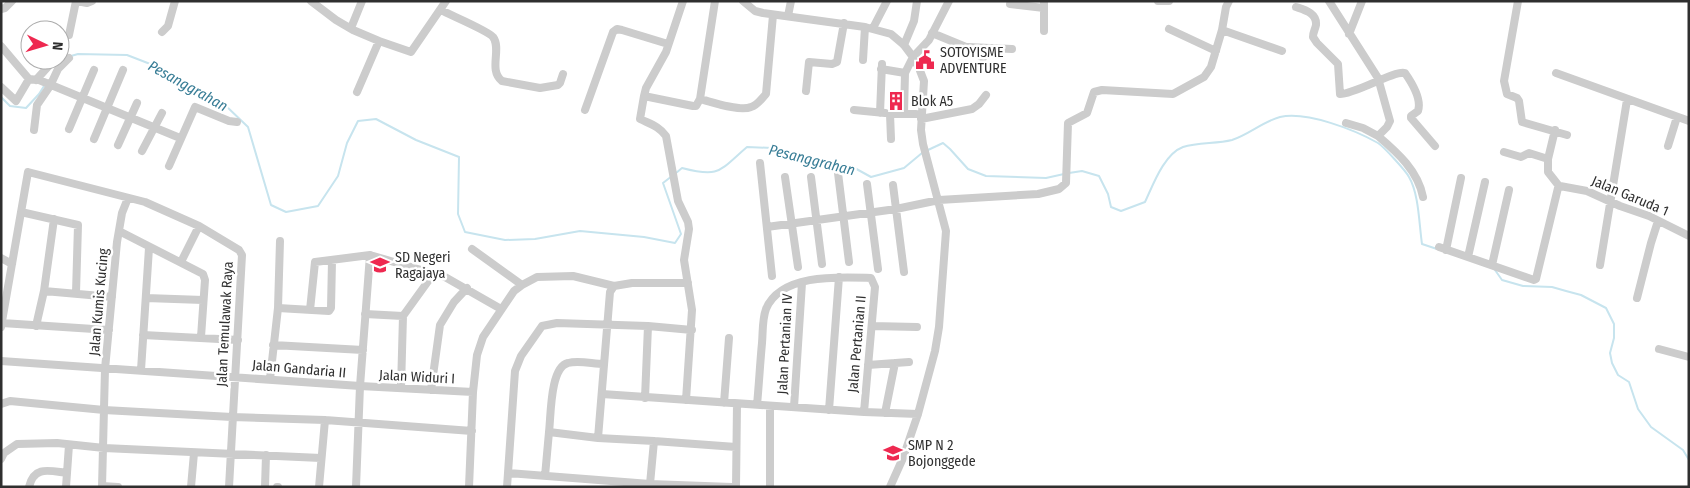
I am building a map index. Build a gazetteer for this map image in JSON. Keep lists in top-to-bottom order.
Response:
{
  "streets": {
    "street": [
      "Jalan Garuda 1",
      "Jalan Kumis Kucing",
      "Jalan Temulawak Raya",
      "Jalan Pertanian IV",
      "Jalan Pertanian II",
      "Jalan Gandaria II",
      "Jalan Widuri I"
    ]
  },
  "crossings": [
    ["Jalan Kumis Kucing", "Jalan Temulawak Raya"],
    ["Jalan Kumis Kucing", "Jalan Gandaria II"],
    ["Jalan Temulawak Raya", "Jalan Gandaria II"],
    ["Jalan Gandaria II", "Jalan Widuri I"]
  ],
  "water": ["Pesanggrahan"],
  "places": {
    "public building": ["SOTOYISME ADVENTURE"],
    "building": ["Blok A5"],
    "school or university": ["SD Negeri Ragajaya", "SMP N 2 Bojonggede"]
  },
  "north": "right"
}
